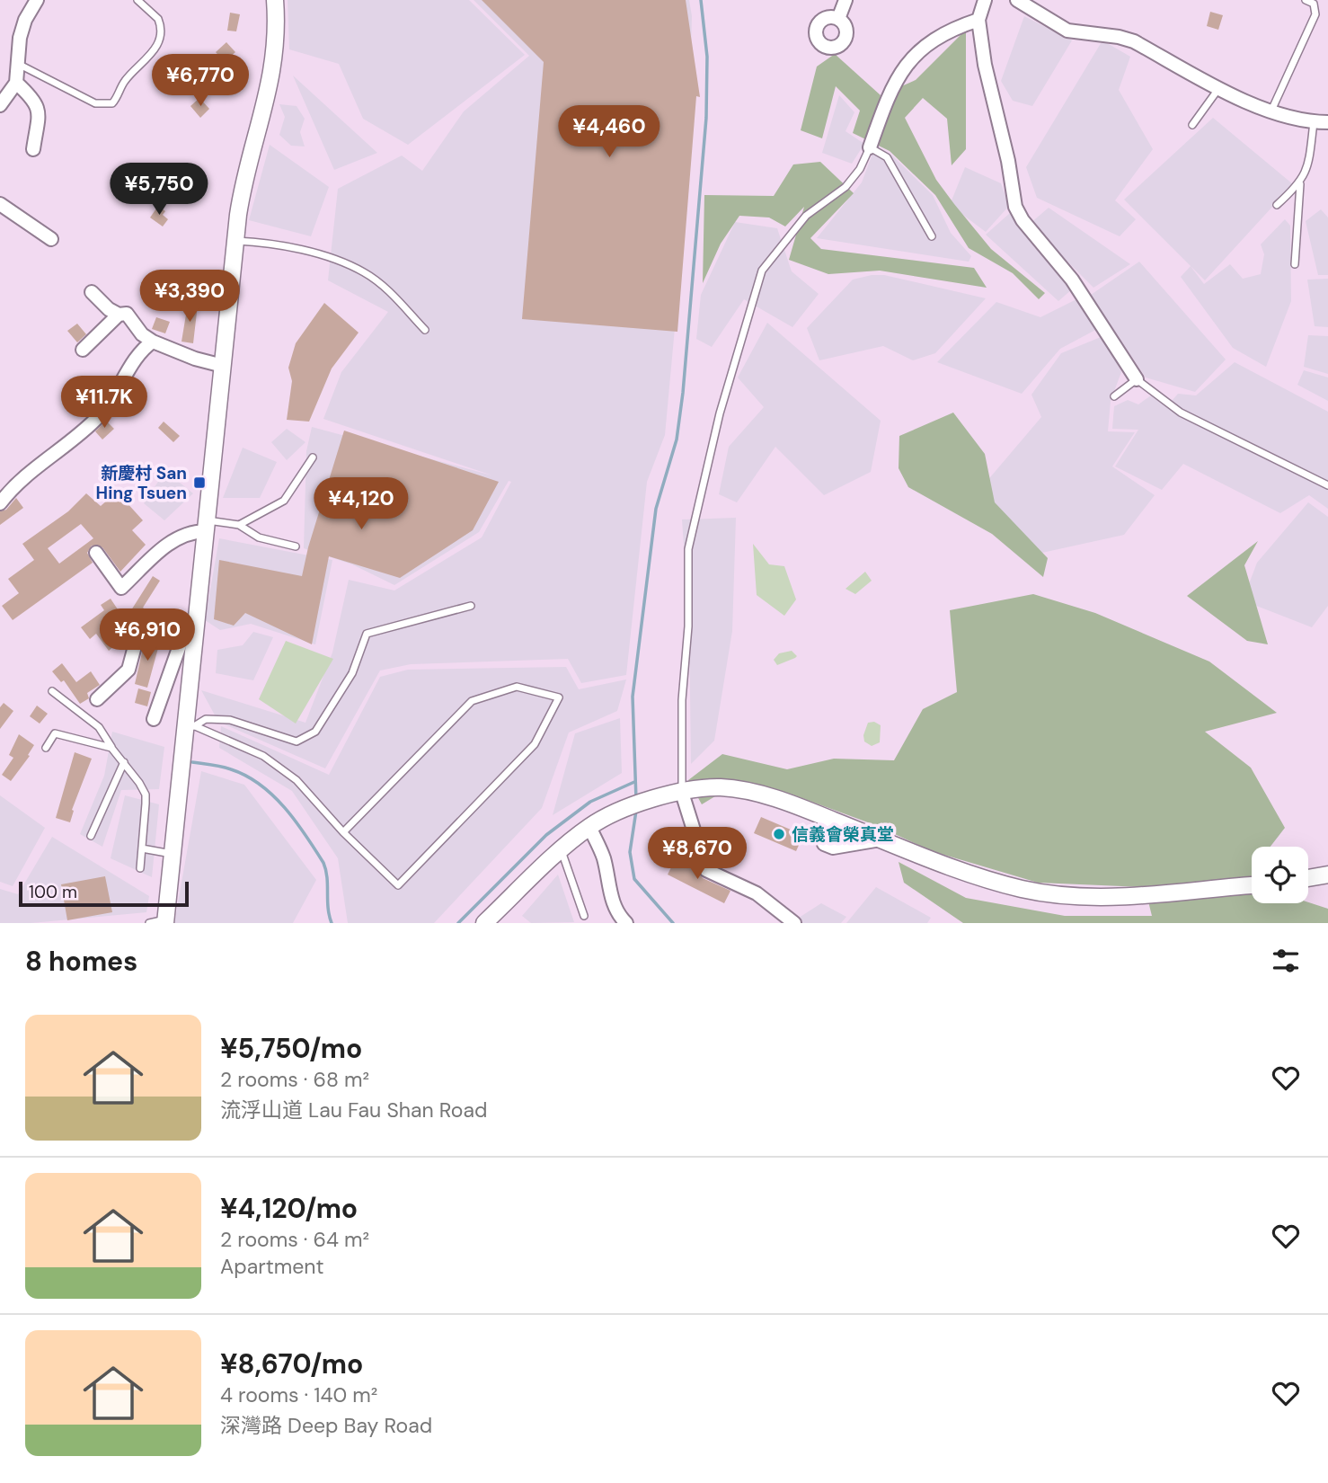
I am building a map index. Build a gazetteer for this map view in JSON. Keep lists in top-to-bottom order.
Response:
{
  "places": {
    "transit": ["新慶村 San Hing Tsuen"],
    "other": ["信義會榮真堂"]
  },
  "scale_bar": "100 m",
  "page": {
    "price": [
      "¥6,770",
      "¥4,460",
      "¥5,750",
      "¥3,390",
      "¥11.7K",
      "¥4,120",
      "¥6,910",
      "¥8,670"
    ],
    "scale": "100 m",
    "heading": "8 homes",
    "list": [
      {
        "name": "¥5,750/mo",
        "note": "2 rooms · 68 m² · 流浮山道 Lau Fau Shan Road"
      },
      {
        "name": "¥4,120/mo",
        "note": "2 rooms · 64 m² · Apartment"
      },
      {
        "name": "¥8,670/mo",
        "note": "4 rooms · 140 m² · 深灣路 Deep Bay Road"
      }
    ]
  }
}
